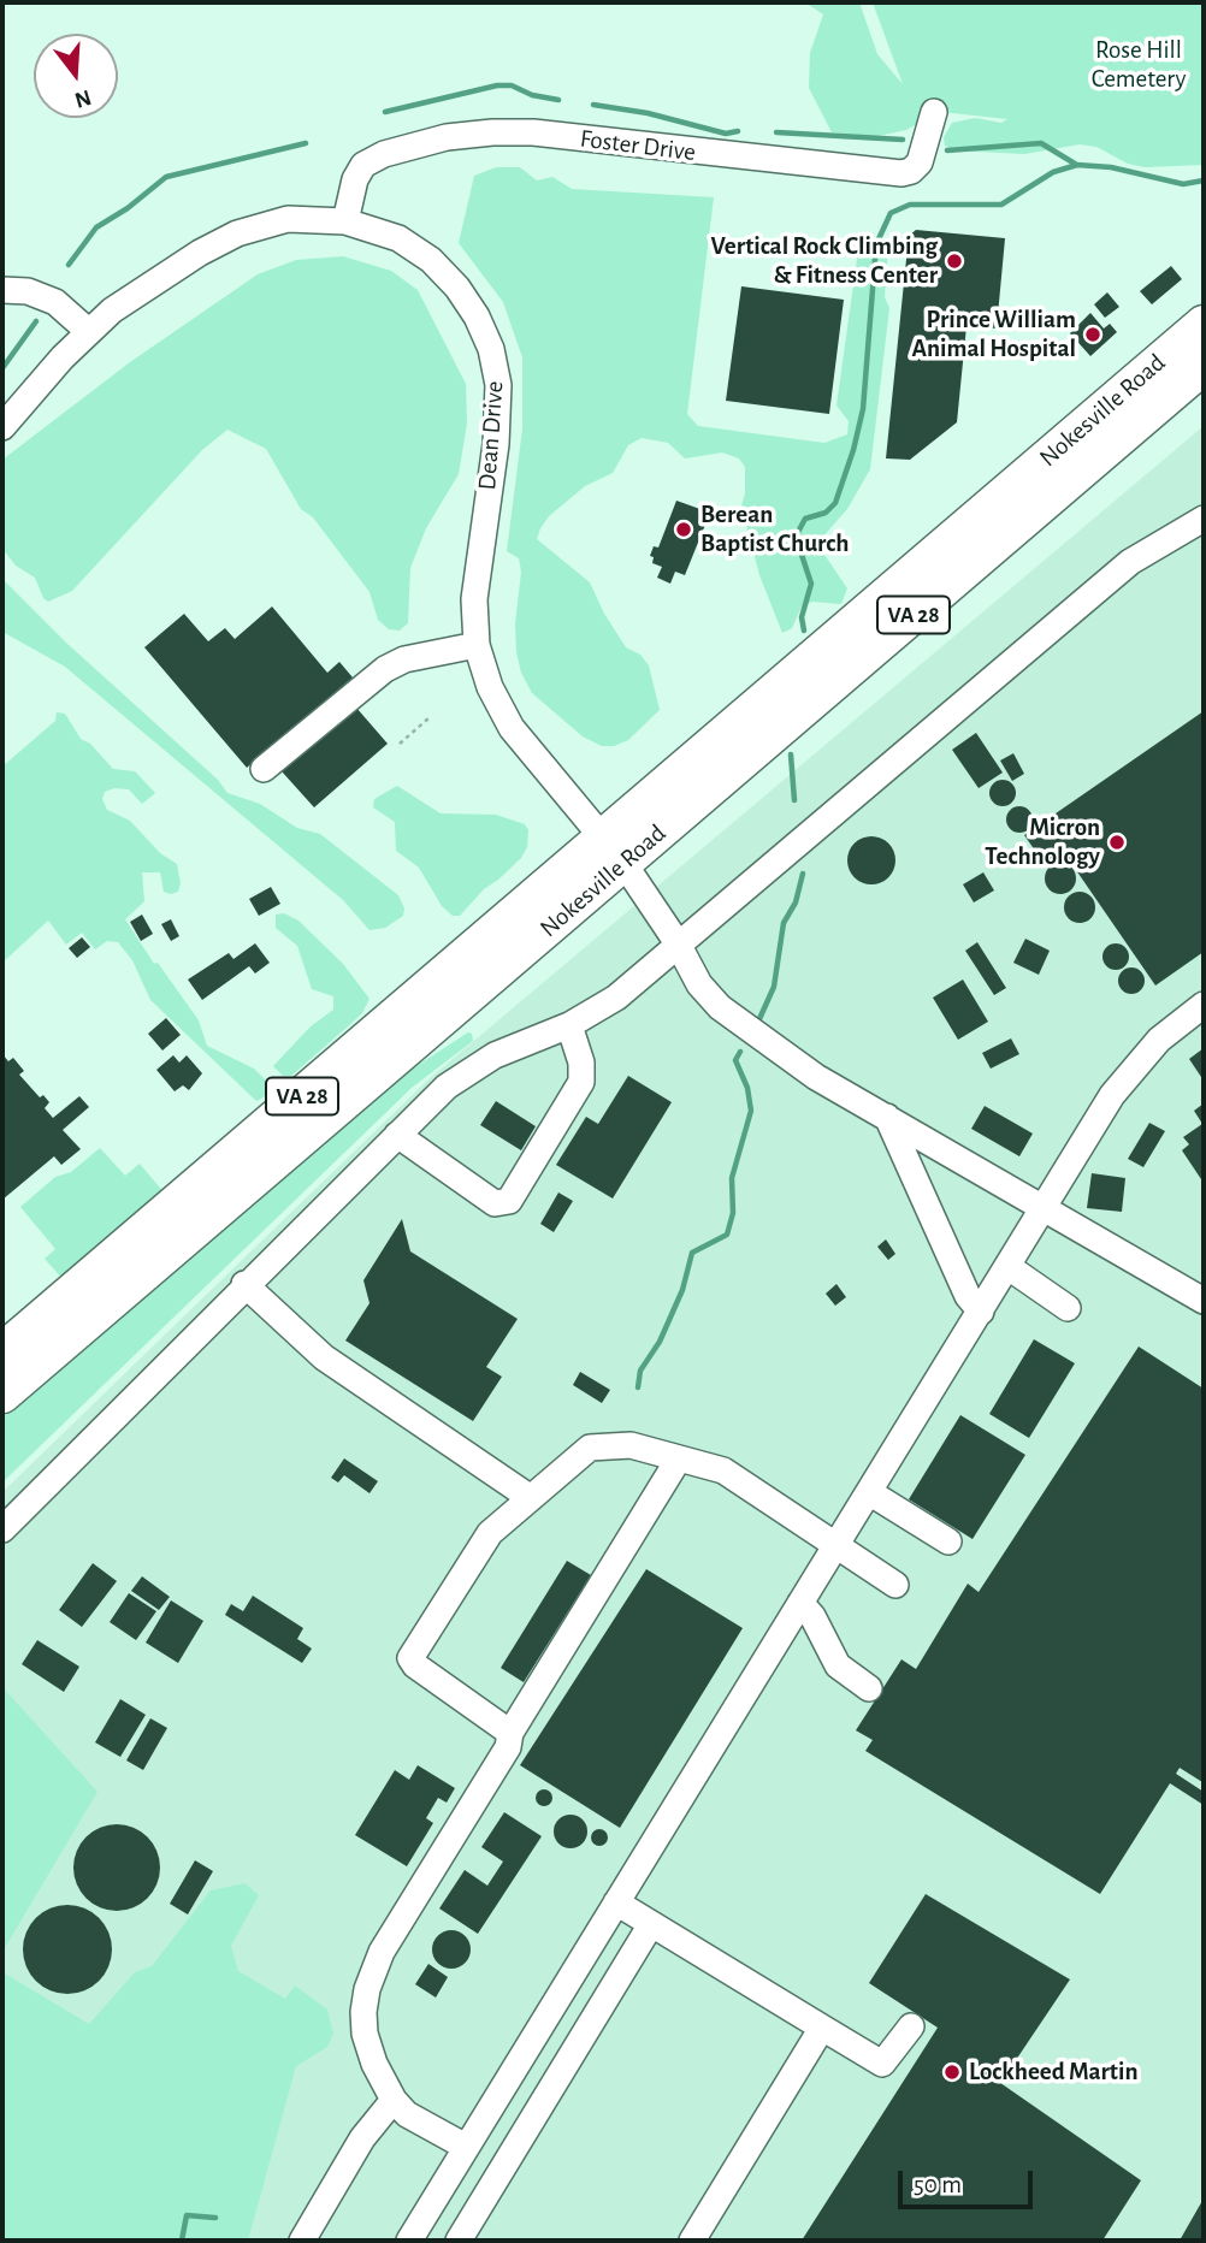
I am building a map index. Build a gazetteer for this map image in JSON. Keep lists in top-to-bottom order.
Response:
{
  "streets": {
    "highway": ["Nokesville Road", "VA 28"],
    "street": ["Foster Drive", "Dean Drive"]
  },
  "crossings": [
    ["Foster Drive", "Dean Drive"],
    ["Nokesville Road", "Dean Drive"]
  ],
  "parks": ["Rose Hill Cemetery"],
  "places": [
    "Vertical Rock Climbing & Fitness Center",
    "Prince William Animal Hospital",
    "Berean Baptist Church",
    "Micron Technology",
    "Lockheed Martin"
  ],
  "scale_bar": "50 m",
  "north": "bottom"
}
